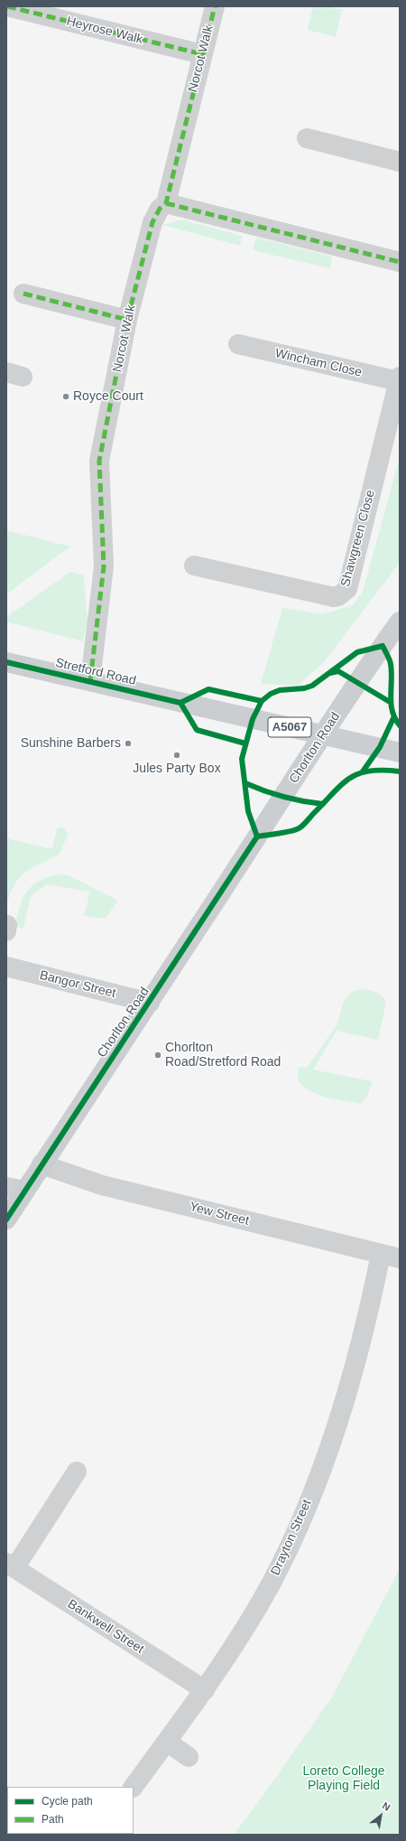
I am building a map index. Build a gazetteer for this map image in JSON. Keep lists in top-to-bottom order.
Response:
{
  "streets": {
    "main road": ["Stretford Road", "A5067", "Chorlton Road"],
    "street": [
      "Heyrose Walk",
      "Norcot Walk",
      "Wincham Close",
      "Shawgreen Close",
      "Bangor Street",
      "Yew Street",
      "Drayton Street",
      "Bankwell Street"
    ]
  },
  "crossings": [
    ["Heyrose Walk", "Norcot Walk"],
    ["Norcot Walk", "Stretford Road"],
    ["Wincham Close", "Shawgreen Close"],
    ["Stretford Road", "Chorlton Road"],
    ["Chorlton Road", "Bangor Street"],
    ["Chorlton Road", "Yew Street"],
    ["Yew Street", "Drayton Street"],
    ["Drayton Street", "Bankwell Street"]
  ],
  "parks": ["Loreto College Playing Field"],
  "places": [
    "Royce Court",
    "Sunshine Barbers",
    "Jules Party Box",
    "Chorlton Road/Stretford Road"
  ],
  "legend": ["Cycle path", "Path"],
  "north": "top right"
}
